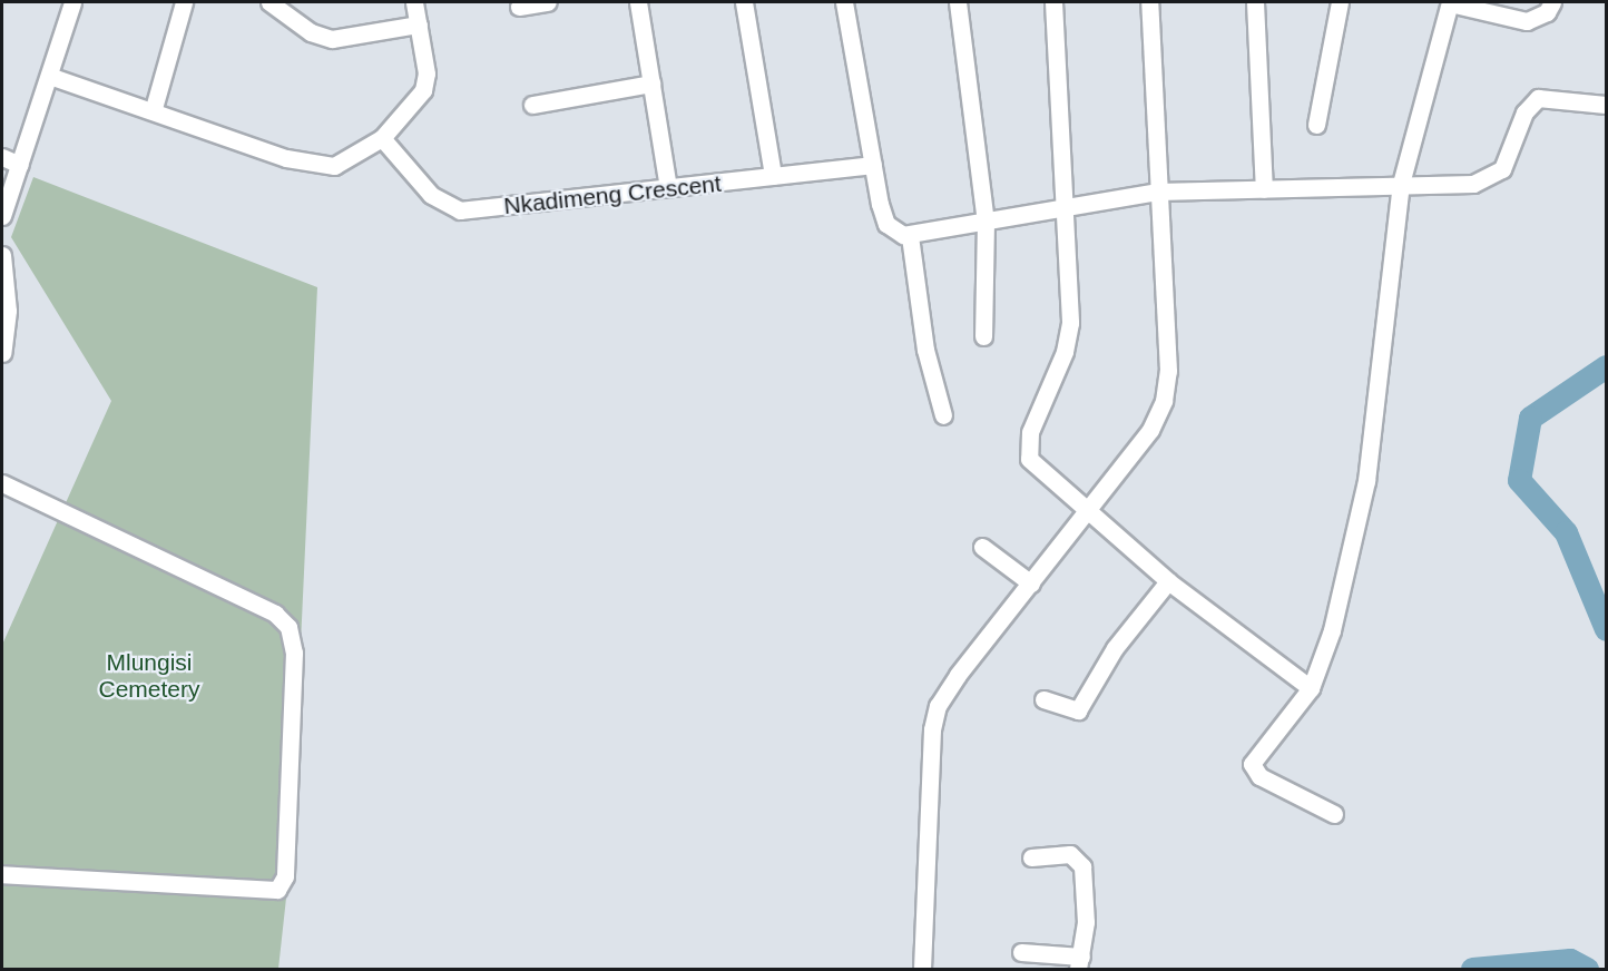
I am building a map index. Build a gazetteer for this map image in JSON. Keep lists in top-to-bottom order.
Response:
{
  "streets": {
    "street": ["Nkadimeng Crescent"]
  },
  "parks": ["Mlungisi Cemetery"]
}
